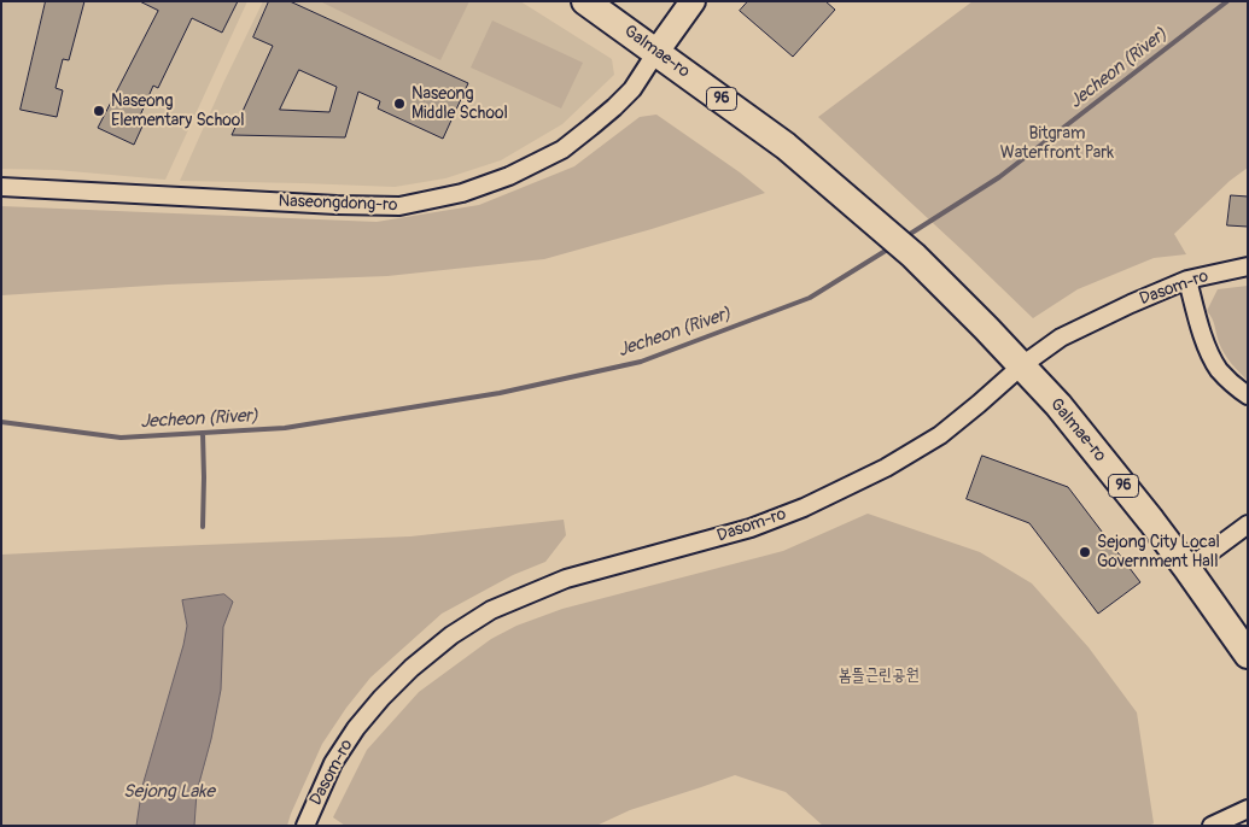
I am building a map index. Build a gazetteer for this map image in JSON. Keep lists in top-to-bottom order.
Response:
{
  "streets": {
    "main road": ["Galmae-ro", "96"],
    "street": ["Naseongdong-ro", "Dasom-ro"]
  },
  "crossings": [
    ["Galmae-ro", "Naseongdong-ro"],
    ["Galmae-ro", "Dasom-ro"]
  ],
  "water": ["Jecheon (River)", "Sejong Lake"],
  "parks": ["Bitgram Waterfront Park", "봄뜰근린공원"],
  "places": ["Naseong Middle School", "Naseong Elementary School", "Sejong City Local Government Hall"]
}
